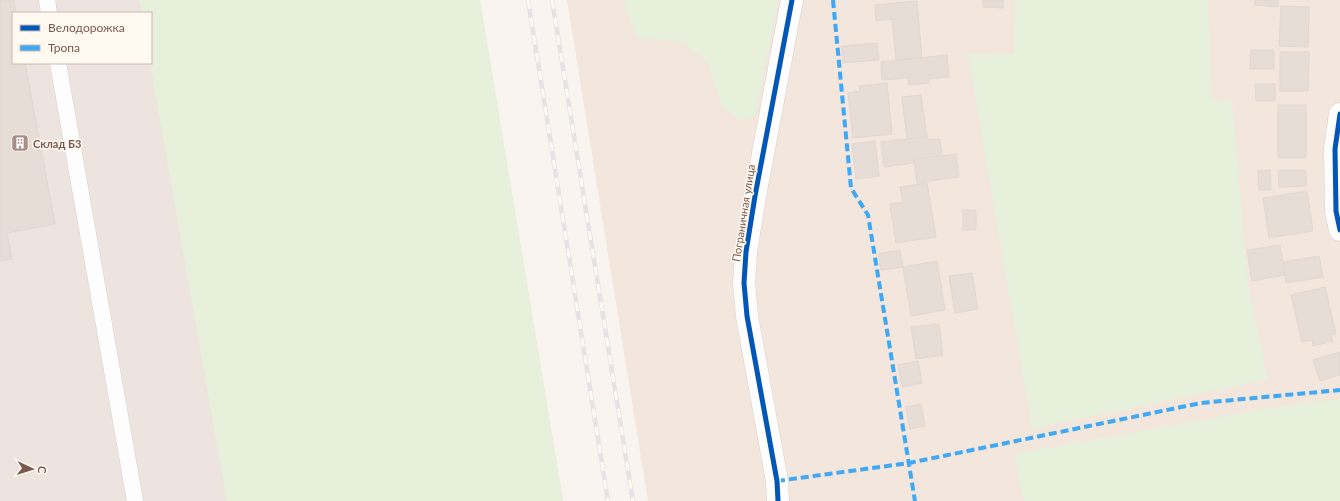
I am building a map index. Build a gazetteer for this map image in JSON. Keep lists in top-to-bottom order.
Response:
{
  "streets": {
    "street": ["Пограничная улица"]
  },
  "places": {
    "building": ["Склад Б3"]
  },
  "legend": ["Велодорожка", "Тропа"],
  "north": "right"
}
